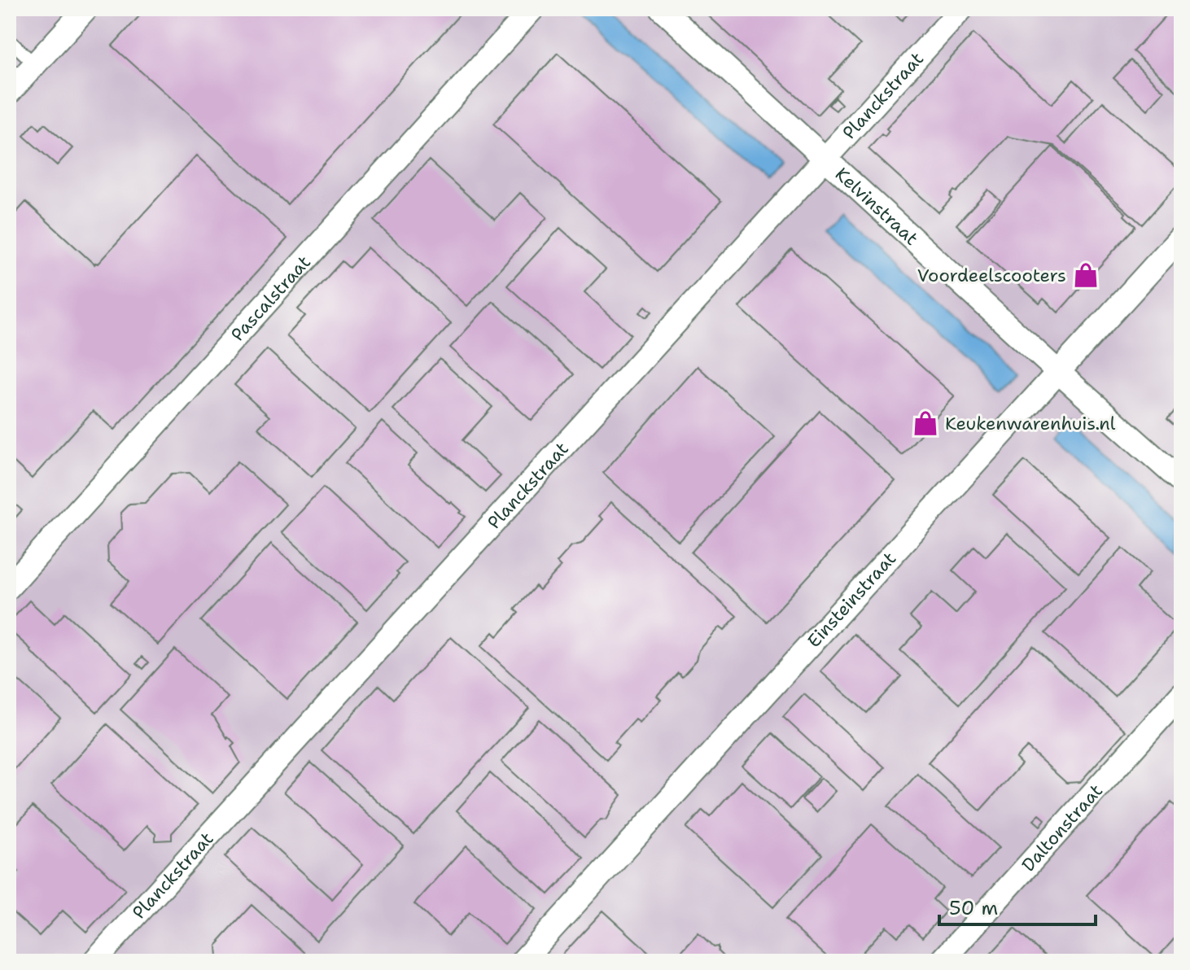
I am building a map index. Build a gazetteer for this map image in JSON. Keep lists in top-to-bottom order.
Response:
{
  "streets": {
    "street": [
      "Planckstraat",
      "Kelvinstraat",
      "Pascalstraat",
      "Einsteinstraat",
      "Daltonstraat"
    ]
  },
  "crossings": [
    ["Planckstraat", "Kelvinstraat"],
    ["Kelvinstraat", "Einsteinstraat"]
  ],
  "places": {
    "shop": ["Voordeelscooters", "Keukenwarenhuis.nl"]
  },
  "scale_bar": "50 m"
}
